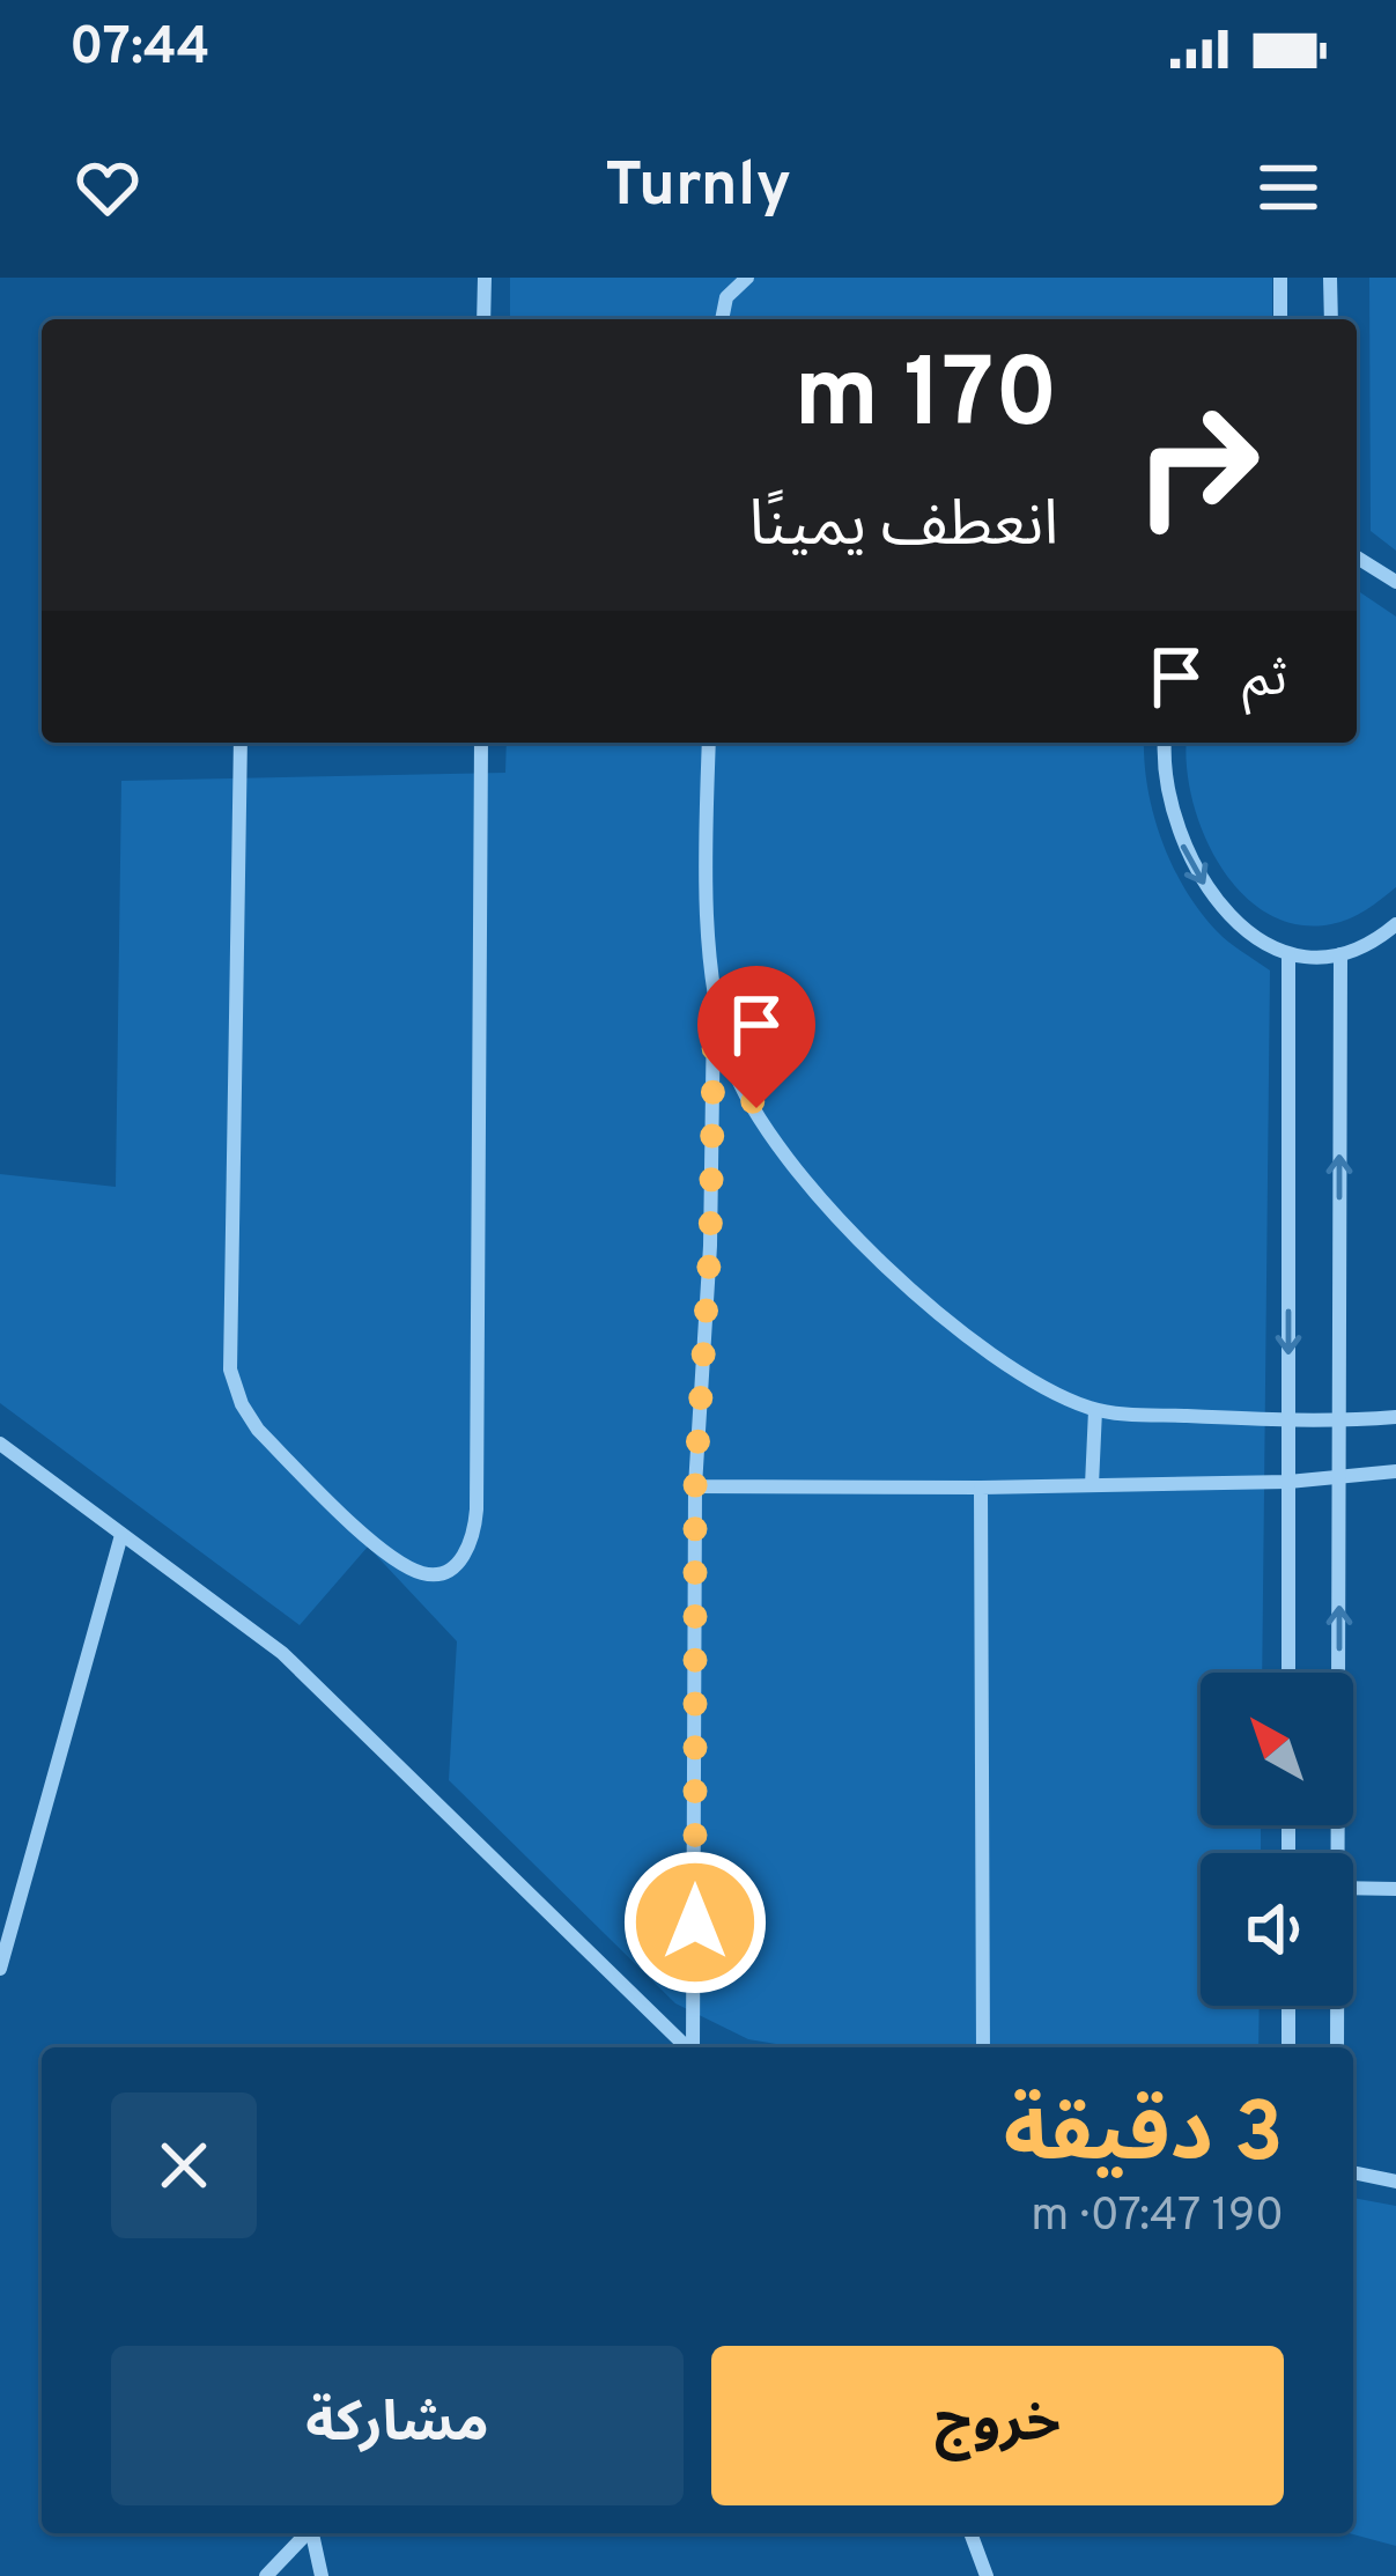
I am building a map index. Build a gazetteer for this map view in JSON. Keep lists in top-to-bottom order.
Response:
{
  "north": "top left",
  "page": {
    "status": "07:44",
    "header": "Turnly",
    "turn": ["170 m", "انعطف يمينًا"],
    "then": "ثم",
    "heading": ["3 دقيقة", "190 m · 07:47"],
    "buttons": ["خروج", "مشاركة"]
  }
}
